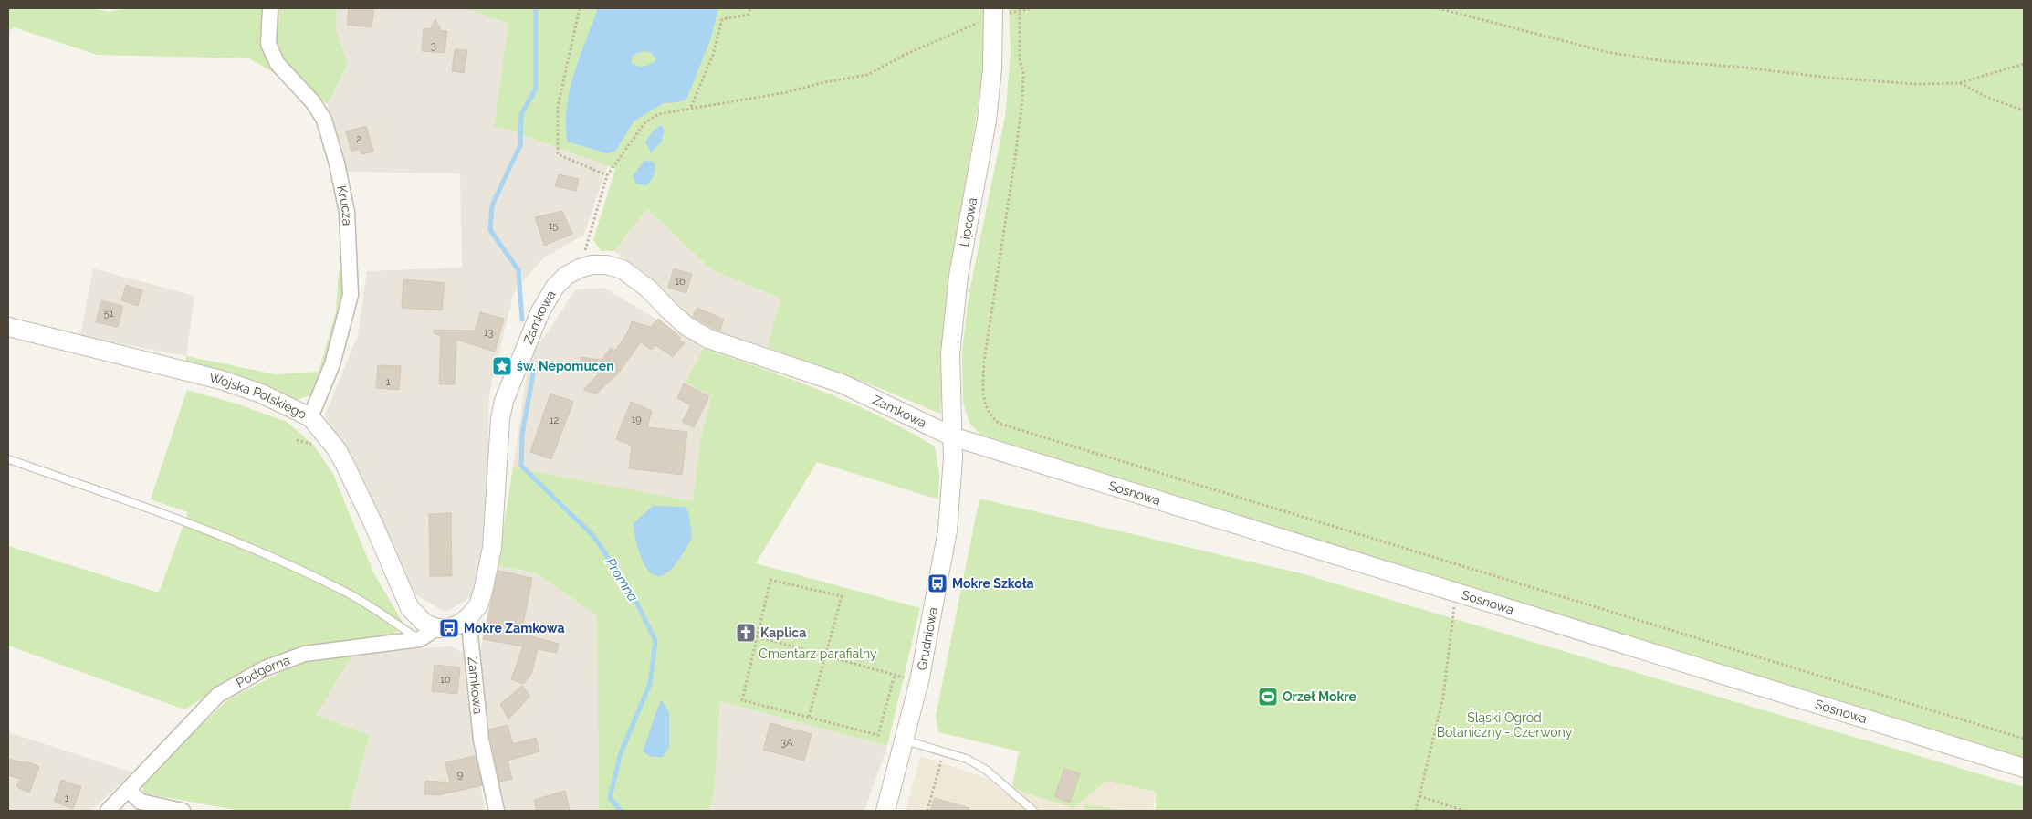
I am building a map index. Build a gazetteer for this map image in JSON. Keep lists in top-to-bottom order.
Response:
{
  "streets": {
    "street": [
      "Krucza",
      "Lipcowa",
      "Zamkowa",
      "Wojska Polskiego",
      "Sosnowa",
      "Grudniowa",
      "Podgórna"
    ]
  },
  "crossings": [
    ["Krucza", "Wojska Polskiego"],
    ["Lipcowa", "Zamkowa"],
    ["Lipcowa", "Sosnowa"],
    ["Lipcowa", "Grudniowa"],
    ["Zamkowa", "Sosnowa"],
    ["Zamkowa", "Grudniowa"],
    ["Wojska Polskiego", "Podgórna"],
    ["Sosnowa", "Grudniowa"]
  ],
  "water": ["Promna"],
  "parks": ["Cmentarz parafialny", "Śląski Ogród Botaniczny - Czerwony"],
  "places": {
    "place": ["św. Nepomucen"],
    "bus stop": ["Mokre Szkoła", "Mokre Zamkowa"],
    "church": ["Kaplica"],
    "sports": ["Orzeł Mokre"]
  },
  "house_numbers": [
    "3",
    "2",
    "15",
    "16",
    "51",
    "13",
    "1",
    "19",
    "12",
    "10",
    "3A",
    "9",
    "1"
  ]
}
